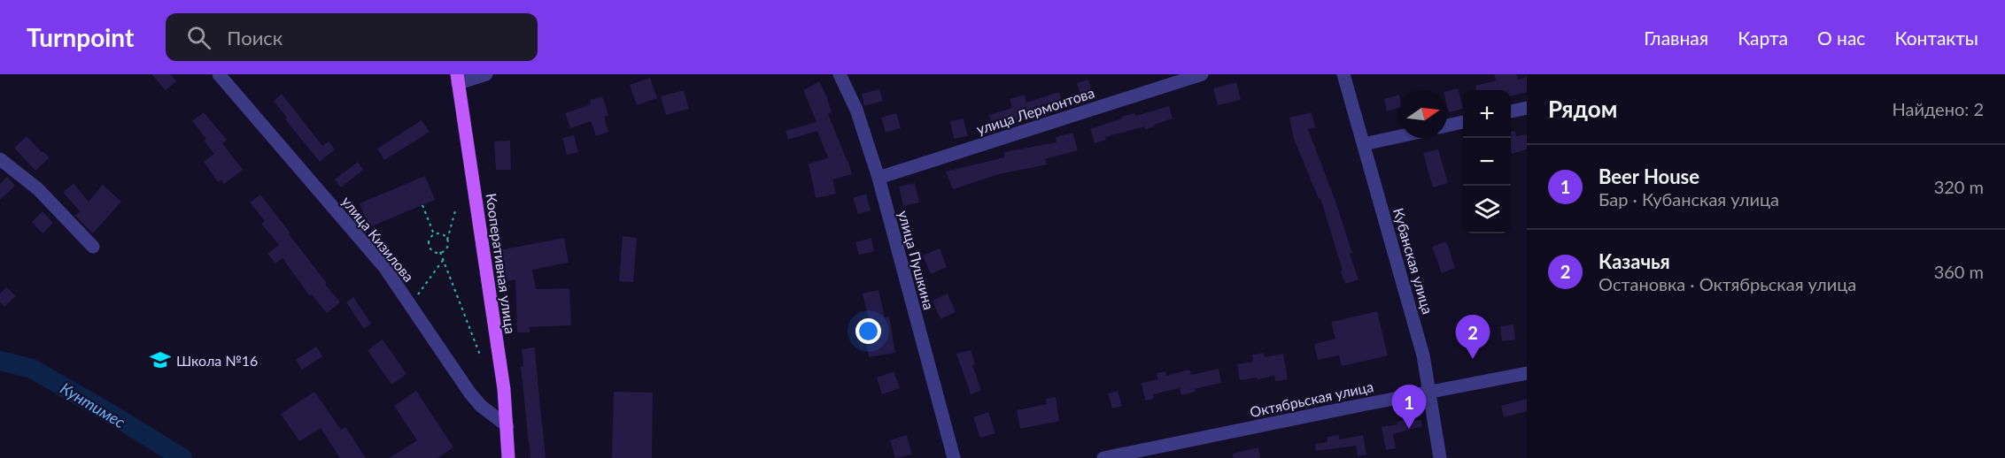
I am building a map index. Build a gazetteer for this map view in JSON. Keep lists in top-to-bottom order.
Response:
{
  "streets": {
    "main road": ["Кооперативная улица"],
    "street": [
      "улица Лермонтова",
      "улица Кизилова",
      "улица Пушкина",
      "Кубанская улица",
      "Октябрьская улица"
    ]
  },
  "crossings": [
    ["улица Лермонтова", "улица Пушкина"],
    ["улица Кизилова", "Кооперативная улица"],
    ["Кубанская улица", "Октябрьская улица"]
  ],
  "water": ["Кунтимес"],
  "places": {
    "school or university": ["Школа №16"]
  },
  "north": "right",
  "page": {
    "header": "Turnpoint",
    "search": "Поиск",
    "nav": [
      "Главная",
      "Карта",
      "О нас",
      "Контакты"
    ],
    "heading": ["Рядом", "Найдено: 2"],
    "map_buttons": ["+", "−"],
    "list": [
      {
        "mark": "1",
        "name": "Beer House",
        "note": "Бар · Кубанская улица",
        "value": "320 m"
      },
      {
        "mark": "2",
        "name": "Казачья",
        "note": "Остановка · Октябрьская улица",
        "value": "360 m"
      }
    ],
    "pins": ["2", "1"]
  }
}
